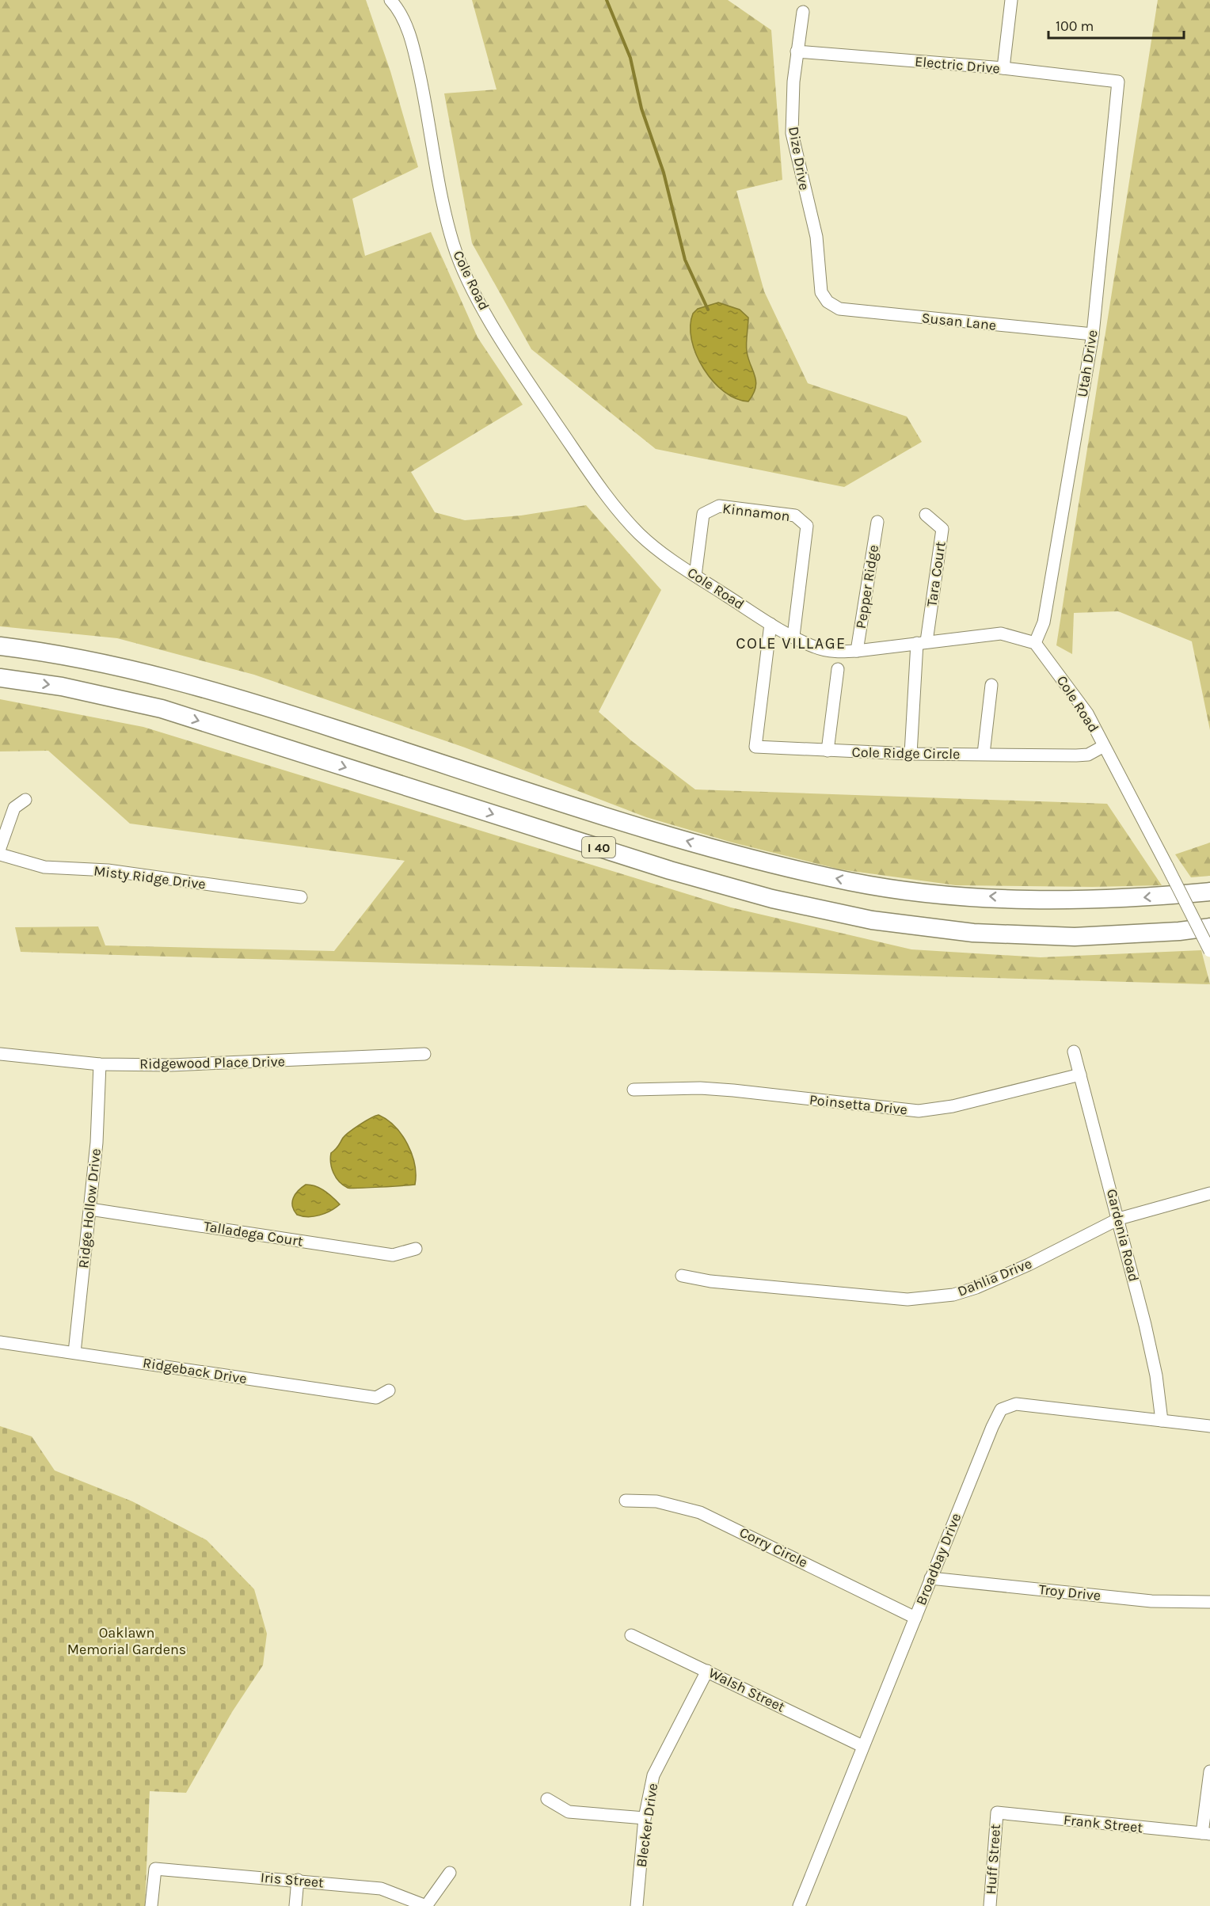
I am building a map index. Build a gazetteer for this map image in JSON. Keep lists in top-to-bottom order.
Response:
{
  "streets": {
    "highway": ["I 40"],
    "street": [
      "Electric Drive",
      "Dize Drive",
      "Cole Road",
      "Susan Lane",
      "Utah Drive",
      "Kinnamon",
      "Tara Court",
      "Pepper Ridge",
      "Cole Ridge Circle",
      "Misty Ridge Drive",
      "Ridgewood Place Drive",
      "Poinsetta Drive",
      "Ridge Hollow Drive",
      "Talladega Court",
      "Gardenia Road",
      "Dahlia Drive",
      "Ridgeback Drive",
      "Corry Circle",
      "Broadbay Drive",
      "Troy Drive",
      "Walsh Street",
      "Frank Street",
      "Blecker Drive",
      "Huff Street",
      "Iris Street"
    ]
  },
  "crossings": [
    ["Electric Drive", "Dize Drive"],
    ["Electric Drive", "Utah Drive"],
    ["Dize Drive", "Susan Lane"],
    ["Cole Road", "Utah Drive"],
    ["Cole Road", "Kinnamon"],
    ["Cole Road", "Tara Court"],
    ["Cole Road", "Pepper Ridge"],
    ["Cole Road", "Cole Ridge Circle"],
    ["Susan Lane", "Utah Drive"],
    ["Ridgewood Place Drive", "Ridge Hollow Drive"],
    ["Poinsetta Drive", "Gardenia Road"],
    ["Ridge Hollow Drive", "Talladega Court"],
    ["Ridge Hollow Drive", "Ridgeback Drive"],
    ["Gardenia Road", "Dahlia Drive"],
    ["Gardenia Road", "Broadbay Drive"],
    ["Corry Circle", "Broadbay Drive"],
    ["Broadbay Drive", "Troy Drive"],
    ["Broadbay Drive", "Walsh Street"],
    ["Walsh Street", "Blecker Drive"],
    ["Frank Street", "Huff Street"]
  ],
  "districts": ["COLE VILLAGE"],
  "parks": ["Oaklawn Memorial Gardens"],
  "scale_bar": "100 m"
}
